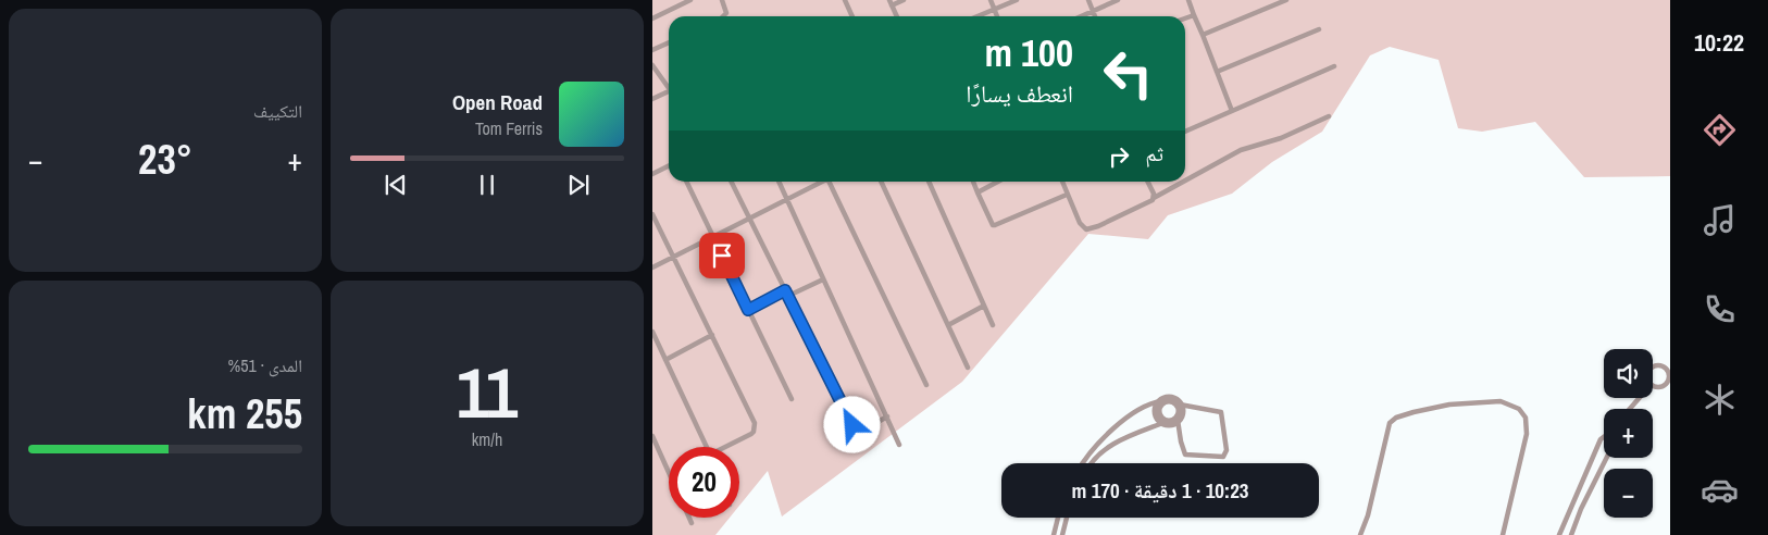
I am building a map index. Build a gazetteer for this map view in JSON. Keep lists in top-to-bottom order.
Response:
{
  "page": {
    "tabs": "10:22",
    "tile": [
      "التكييف",
      ["11", "km/h"],
      ["المدى · 51%", "255 km"]
    ],
    "turn": ["100 m", "انعطف يسارًا"],
    "song": ["Open Road", "Tom Ferris"],
    "then": "ثم",
    "heat": ["−", "23°", "+"],
    "map_buttons": ["+", "−"],
    "limit": "20",
    "trip": "10:23 · 1 دقيقة · 170 m"
  }
}
